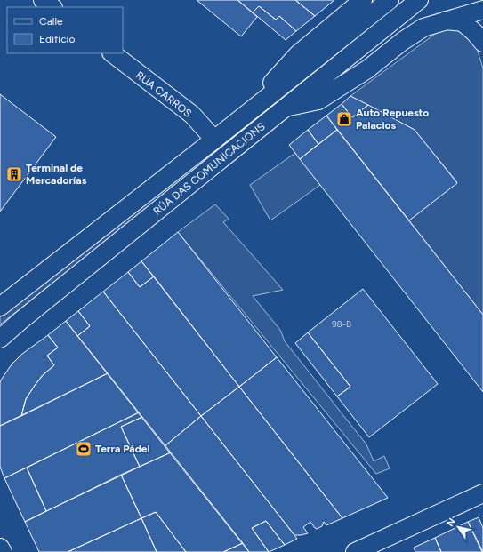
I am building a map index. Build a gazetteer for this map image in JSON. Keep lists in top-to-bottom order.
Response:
{
  "streets": {
    "street": ["RÚA CARROS", "RÚA DAS COMUNICACIÓNS"]
  },
  "crossings": [
    ["RÚA CARROS", "RÚA DAS COMUNICACIÓNS"]
  ],
  "places": {
    "shop": ["Auto Repuesto Palacios"],
    "building": ["Terminal de Mercadorías"],
    "sports": ["Terra Pádel"]
  },
  "house_numbers": ["98-B"],
  "legend": ["Calle", "Edificio"],
  "north": "top left"
}
